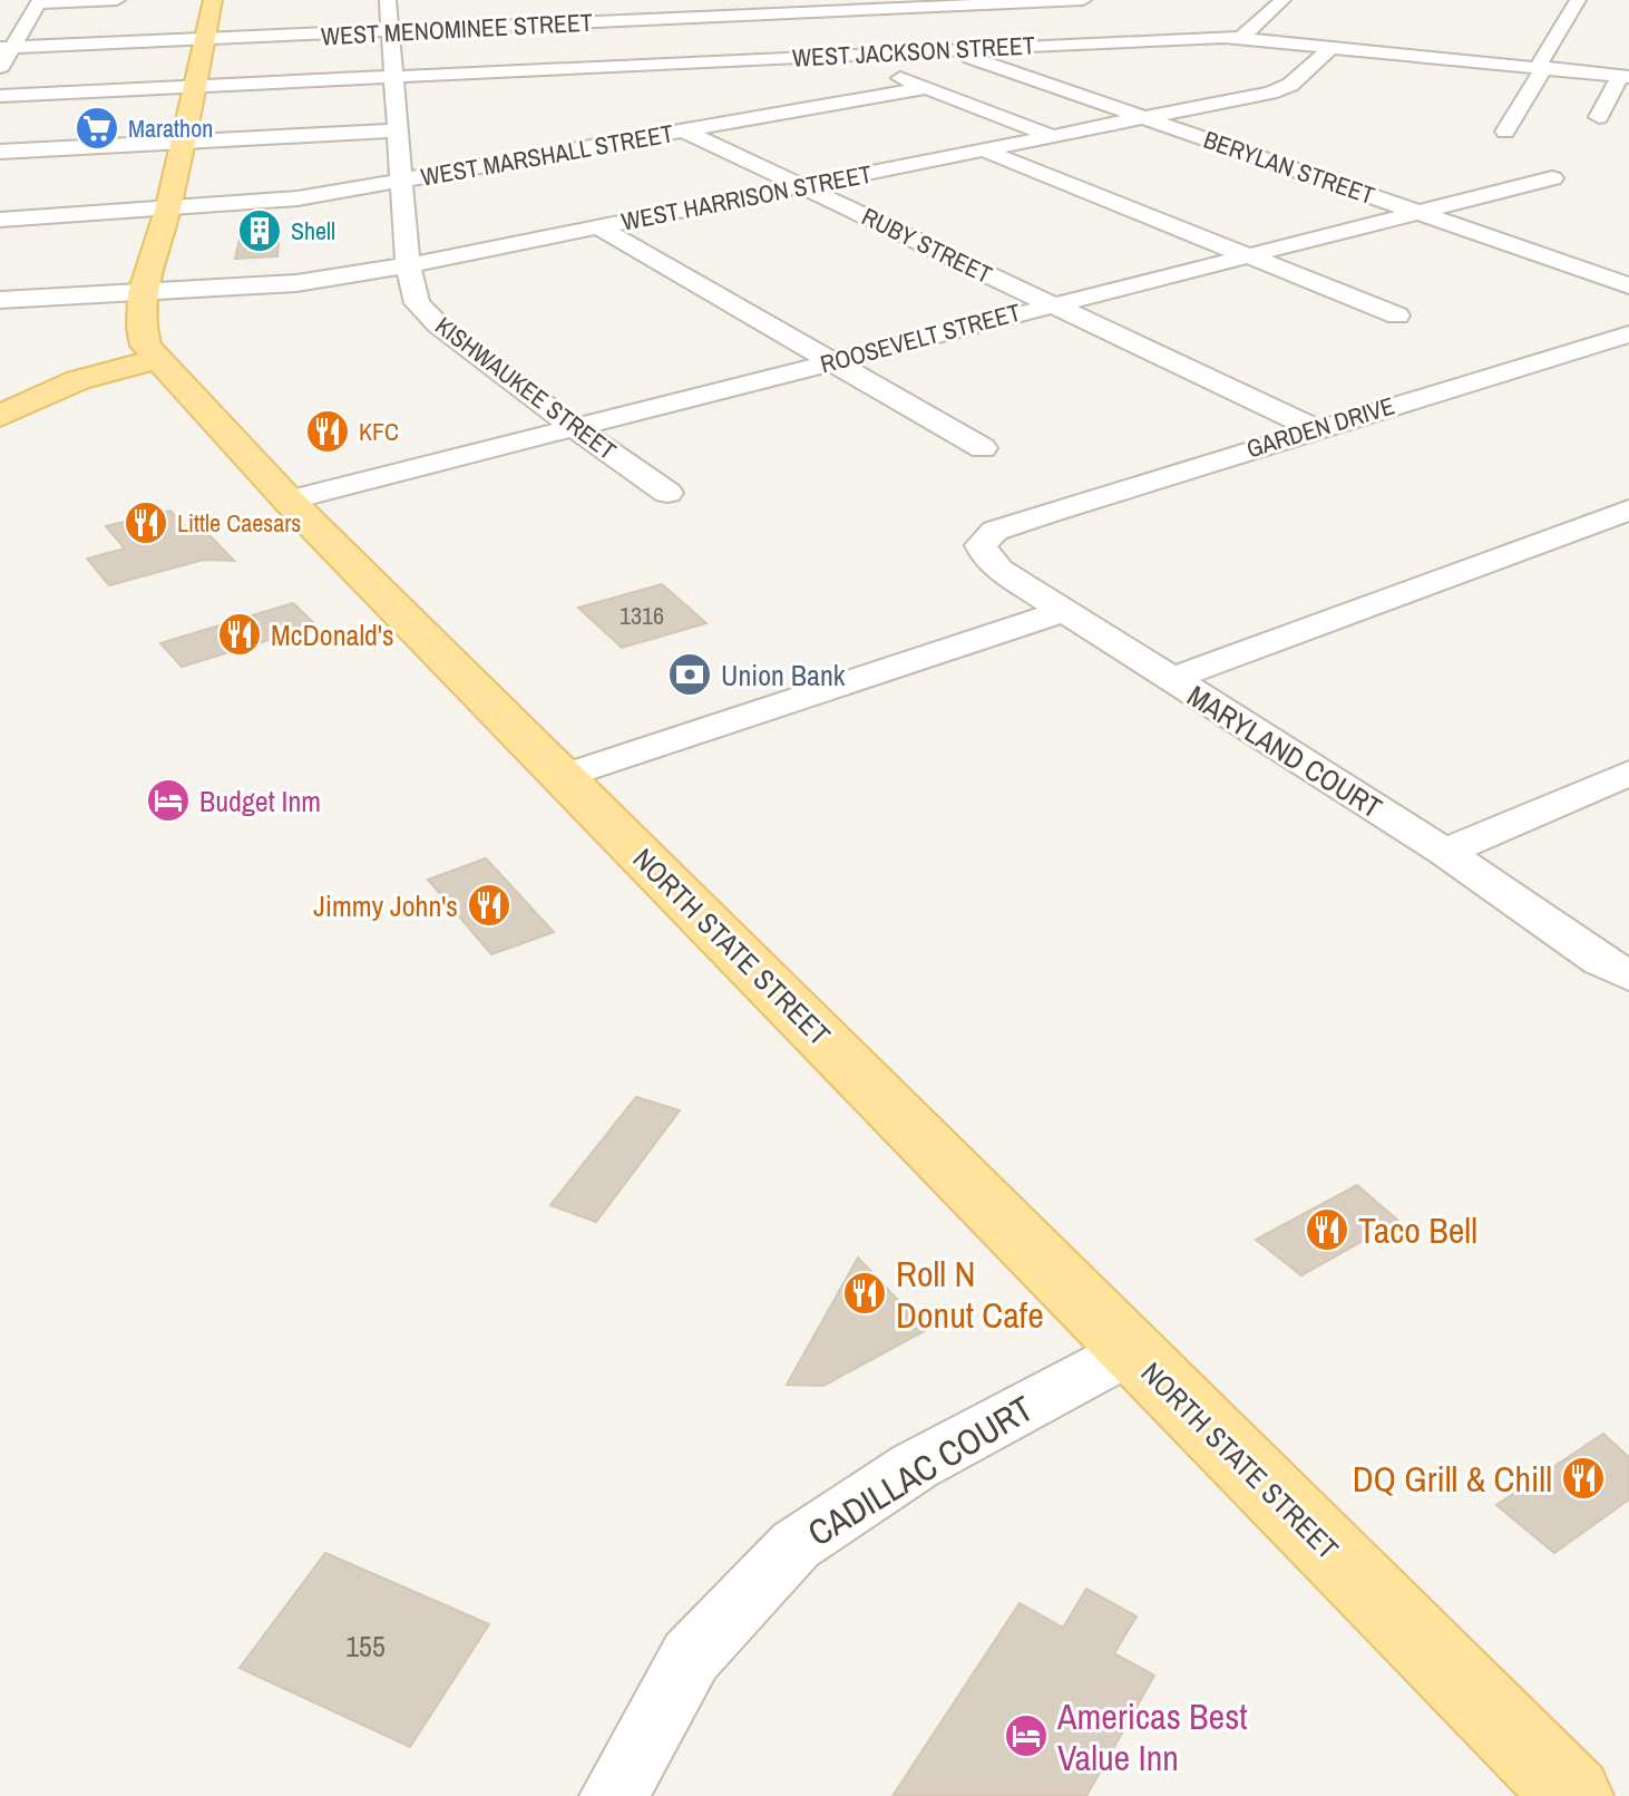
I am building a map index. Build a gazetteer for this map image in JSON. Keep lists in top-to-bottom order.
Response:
{
  "streets": {
    "main road": ["NORTH STATE STREET"],
    "street": [
      "WEST MENOMINEE STREET",
      "WEST JACKSON STREET",
      "WEST MARSHALL STREET",
      "BERYLAN STREET",
      "WEST HARRISON STREET",
      "RUBY STREET",
      "ROOSEVELT STREET",
      "KISHWAUKEE STREET",
      "GARDEN DRIVE",
      "MARYLAND COURT",
      "CADILLAC COURT"
    ]
  },
  "crossings": [
    ["WEST MENOMINEE STREET", "WEST JACKSON STREET"],
    ["WEST MENOMINEE STREET", "KISHWAUKEE STREET"],
    ["WEST JACKSON STREET", "BERYLAN STREET"],
    ["WEST JACKSON STREET", "WEST HARRISON STREET"],
    ["WEST JACKSON STREET", "KISHWAUKEE STREET"],
    ["WEST MARSHALL STREET", "RUBY STREET"],
    ["WEST MARSHALL STREET", "KISHWAUKEE STREET"],
    ["BERYLAN STREET", "WEST HARRISON STREET"],
    ["BERYLAN STREET", "ROOSEVELT STREET"],
    ["WEST HARRISON STREET", "RUBY STREET"],
    ["WEST HARRISON STREET", "KISHWAUKEE STREET"],
    ["RUBY STREET", "ROOSEVELT STREET"],
    ["RUBY STREET", "GARDEN DRIVE"],
    ["ROOSEVELT STREET", "KISHWAUKEE STREET"],
    ["ROOSEVELT STREET", "NORTH STATE STREET"],
    ["GARDEN DRIVE", "MARYLAND COURT"],
    ["NORTH STATE STREET", "CADILLAC COURT"]
  ],
  "places": {
    "supermarket": ["Marathon"],
    "building": ["Shell"],
    "restaurant": [
      "KFC",
      "Little Caesars",
      "McDonald's",
      "Jimmy John's",
      "Taco Bell",
      "Roll N Donut Cafe",
      "DQ Grill & Chill"
    ],
    "bank": ["Union Bank"],
    "hotel": ["Budget Inm", "Americas Best Value Inn"]
  },
  "house_numbers": ["1316", "155"]
}
